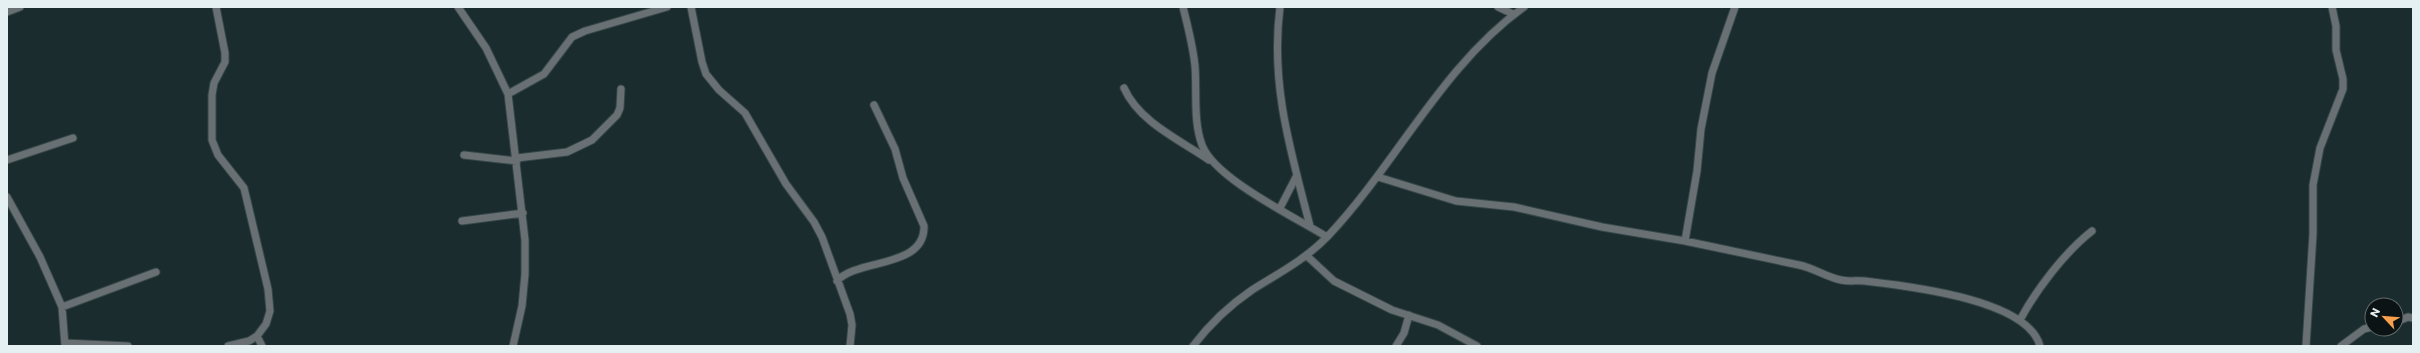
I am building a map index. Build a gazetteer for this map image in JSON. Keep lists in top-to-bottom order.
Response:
{
  "north": "top left"
}
